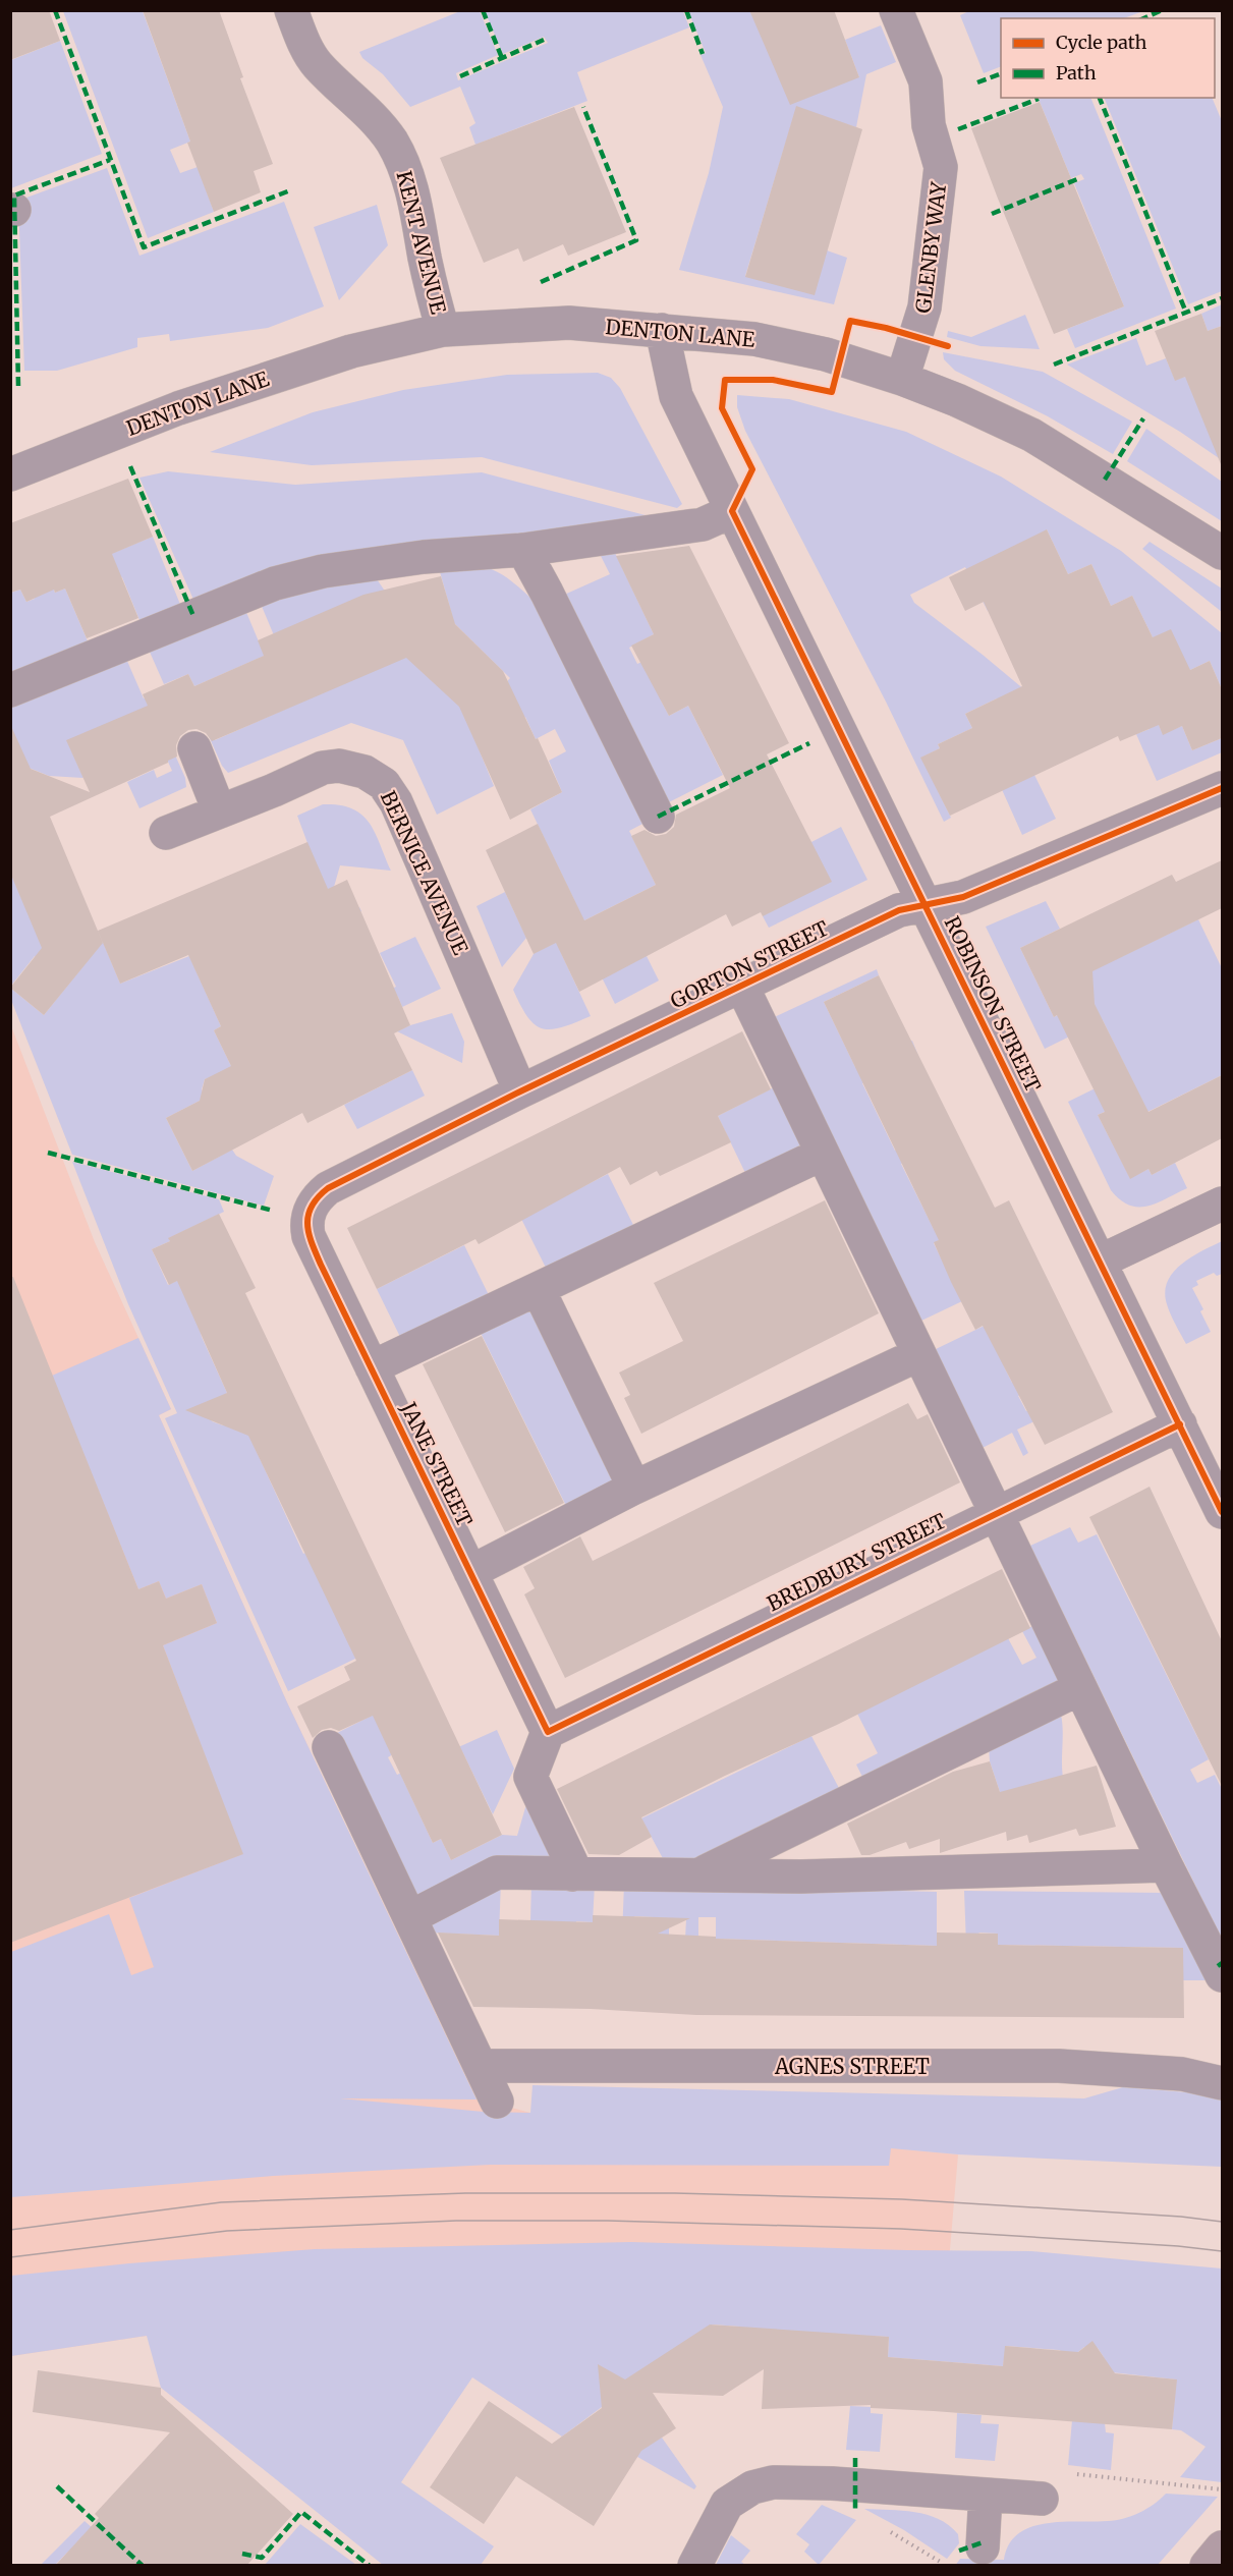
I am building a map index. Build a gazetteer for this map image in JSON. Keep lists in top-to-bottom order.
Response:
{
  "streets": {
    "street": [
      "KENT AVENUE",
      "GLENBY WAY",
      "DENTON LANE",
      "BERNICE AVENUE",
      "GORTON STREET",
      "ROBINSON STREET",
      "JANE STREET",
      "BREDBURY STREET",
      "AGNES STREET"
    ]
  },
  "crossings": [
    ["KENT AVENUE", "DENTON LANE"],
    ["GLENBY WAY", "DENTON LANE"],
    ["DENTON LANE", "ROBINSON STREET"],
    ["BERNICE AVENUE", "GORTON STREET"],
    ["GORTON STREET", "ROBINSON STREET"],
    ["GORTON STREET", "JANE STREET"],
    ["ROBINSON STREET", "BREDBURY STREET"],
    ["JANE STREET", "BREDBURY STREET"]
  ],
  "legend": ["Cycle path", "Path"]
}
